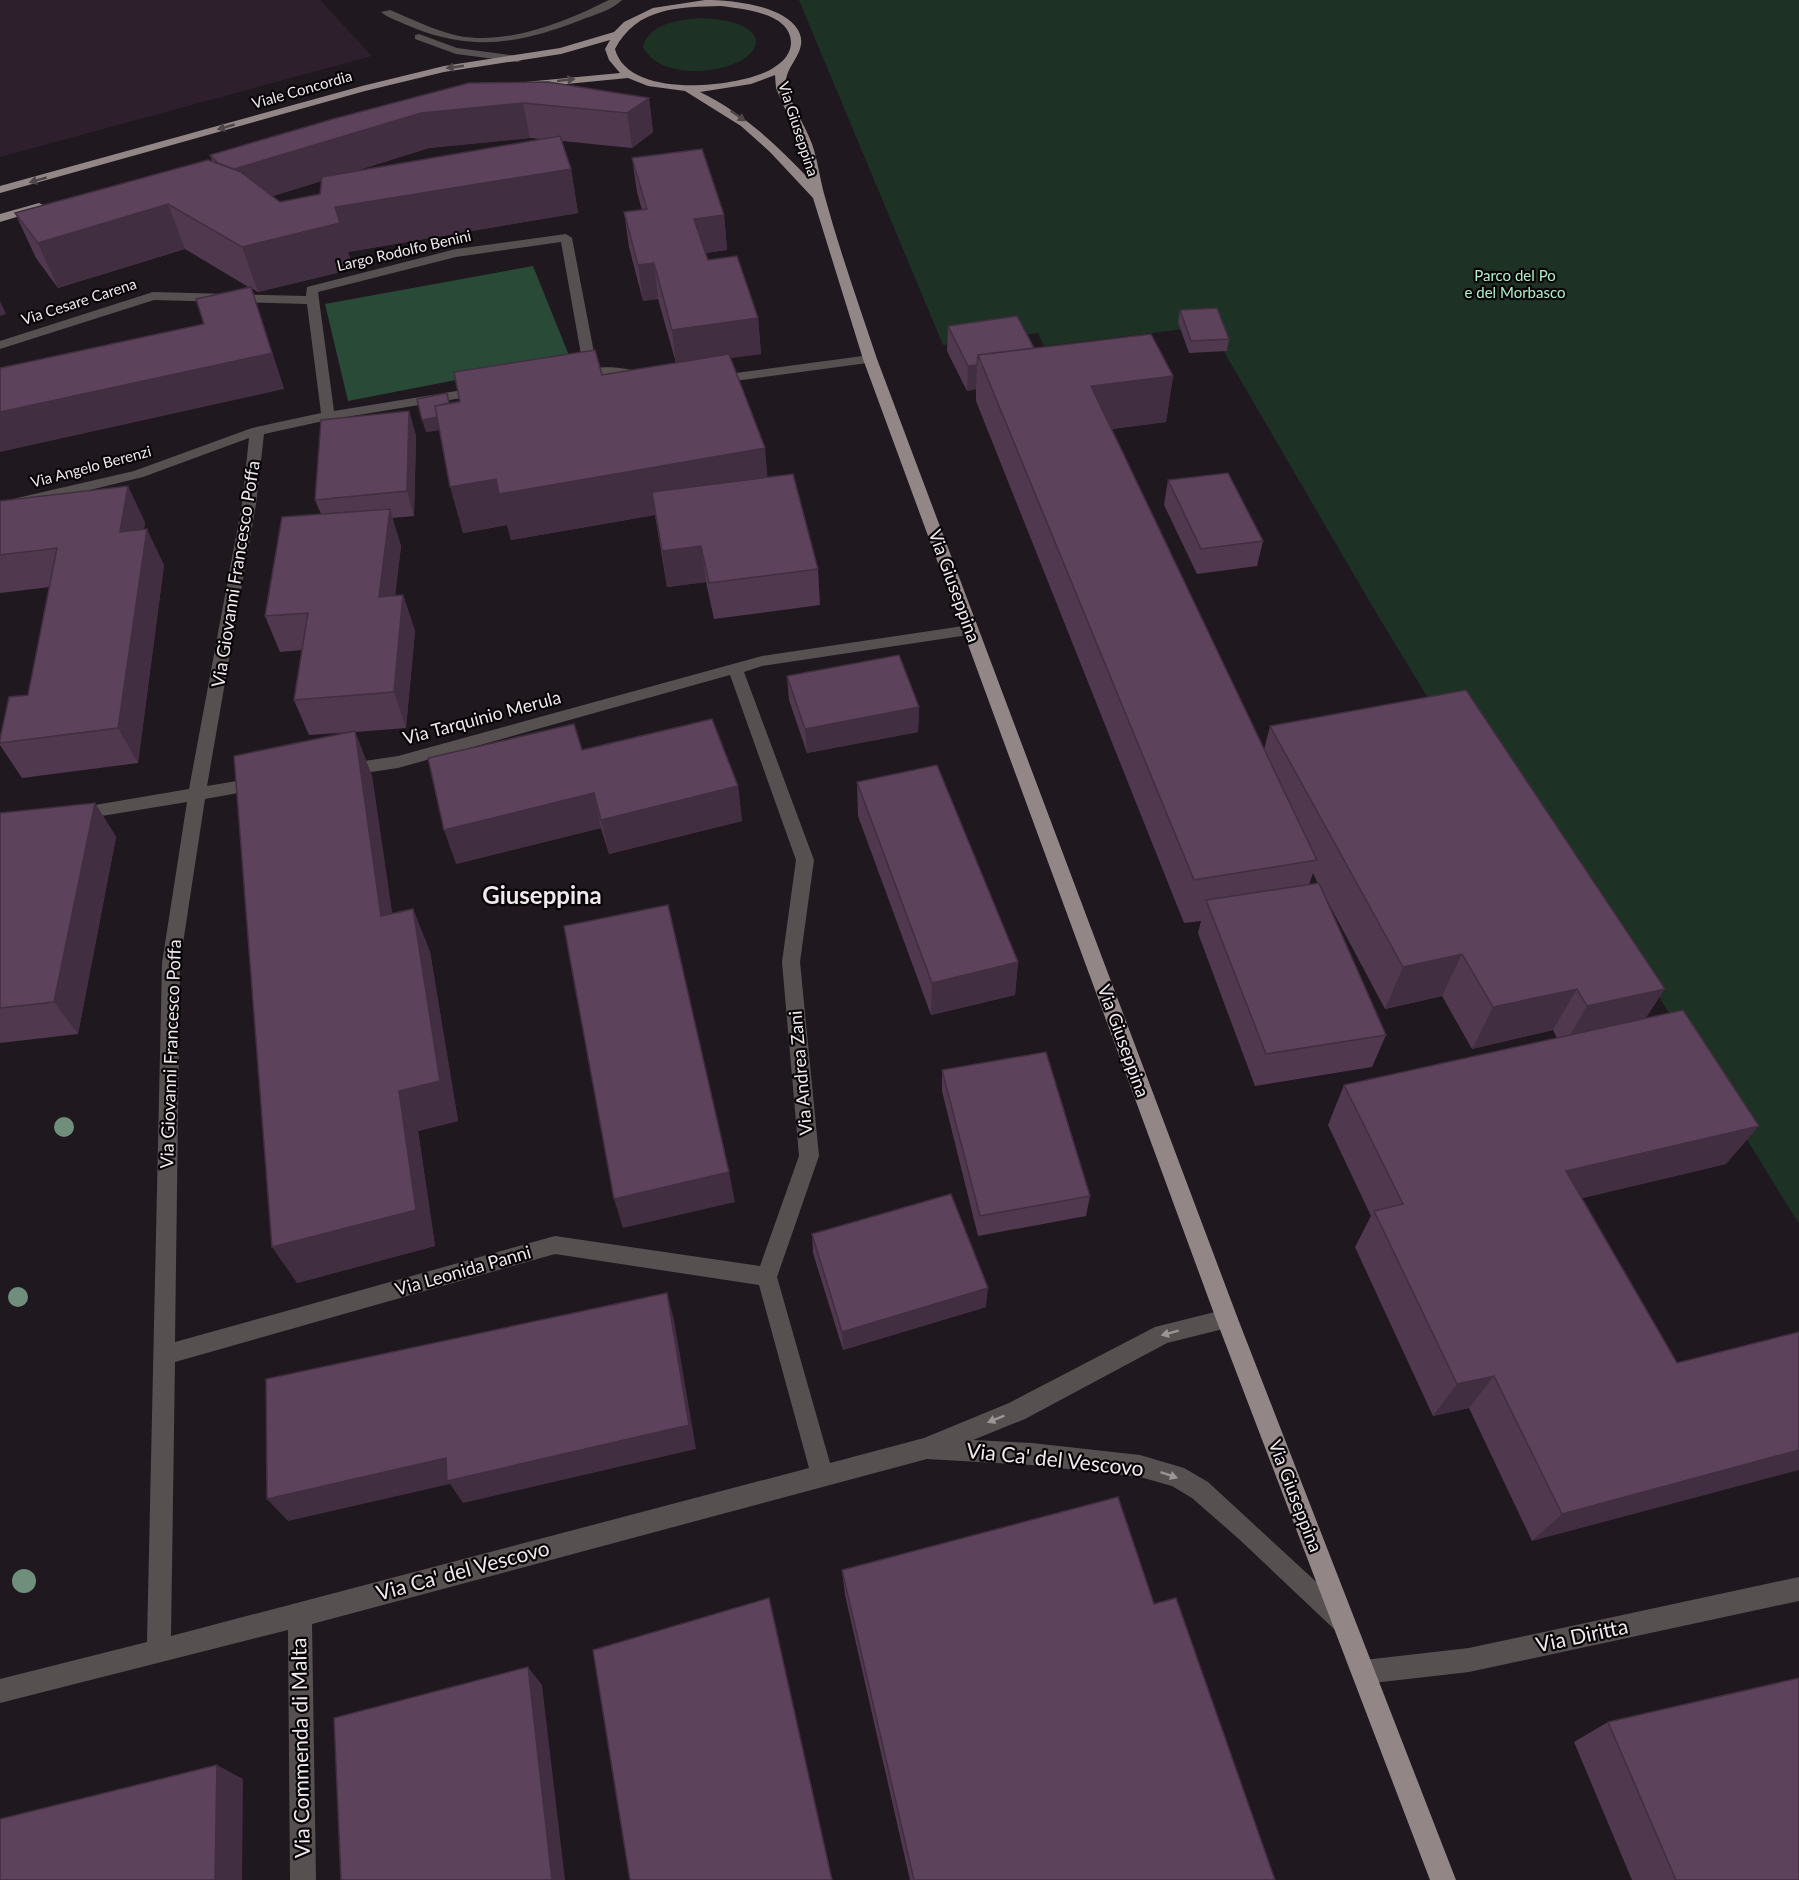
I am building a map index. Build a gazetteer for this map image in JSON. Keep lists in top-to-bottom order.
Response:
{
  "streets": {
    "main road": ["Viale Concordia", "Via Giuseppina"],
    "street": [
      "Largo Rodolfo Benini",
      "Via Cesare Carena",
      "Via Angelo Berenzi",
      "Via Giovanni Francesco Poffa",
      "Via Tarquinio Merula",
      "Via Andrea Zani",
      "Via Leonida Panni",
      "Via Ca' del Vescovo",
      "Via Diritta",
      "Via Commenda di Malta"
    ]
  },
  "crossings": [
    ["Viale Concordia", "Via Giuseppina"],
    ["Via Giuseppina", "Via Tarquinio Merula"],
    ["Via Giuseppina", "Via Ca' del Vescovo"],
    ["Via Giuseppina", "Via Diritta"],
    ["Largo Rodolfo Benini", "Via Cesare Carena"],
    ["Via Angelo Berenzi", "Via Giovanni Francesco Poffa"],
    ["Via Giovanni Francesco Poffa", "Via Leonida Panni"],
    ["Via Giovanni Francesco Poffa", "Via Ca' del Vescovo"],
    ["Via Tarquinio Merula", "Via Andrea Zani"],
    ["Via Andrea Zani", "Via Leonida Panni"],
    ["Via Ca' del Vescovo", "Via Commenda di Malta"]
  ],
  "one_way": ["Viale Concordia"],
  "districts": ["Giuseppina"],
  "parks": ["Parco del Po e del Morbasco"]
}
